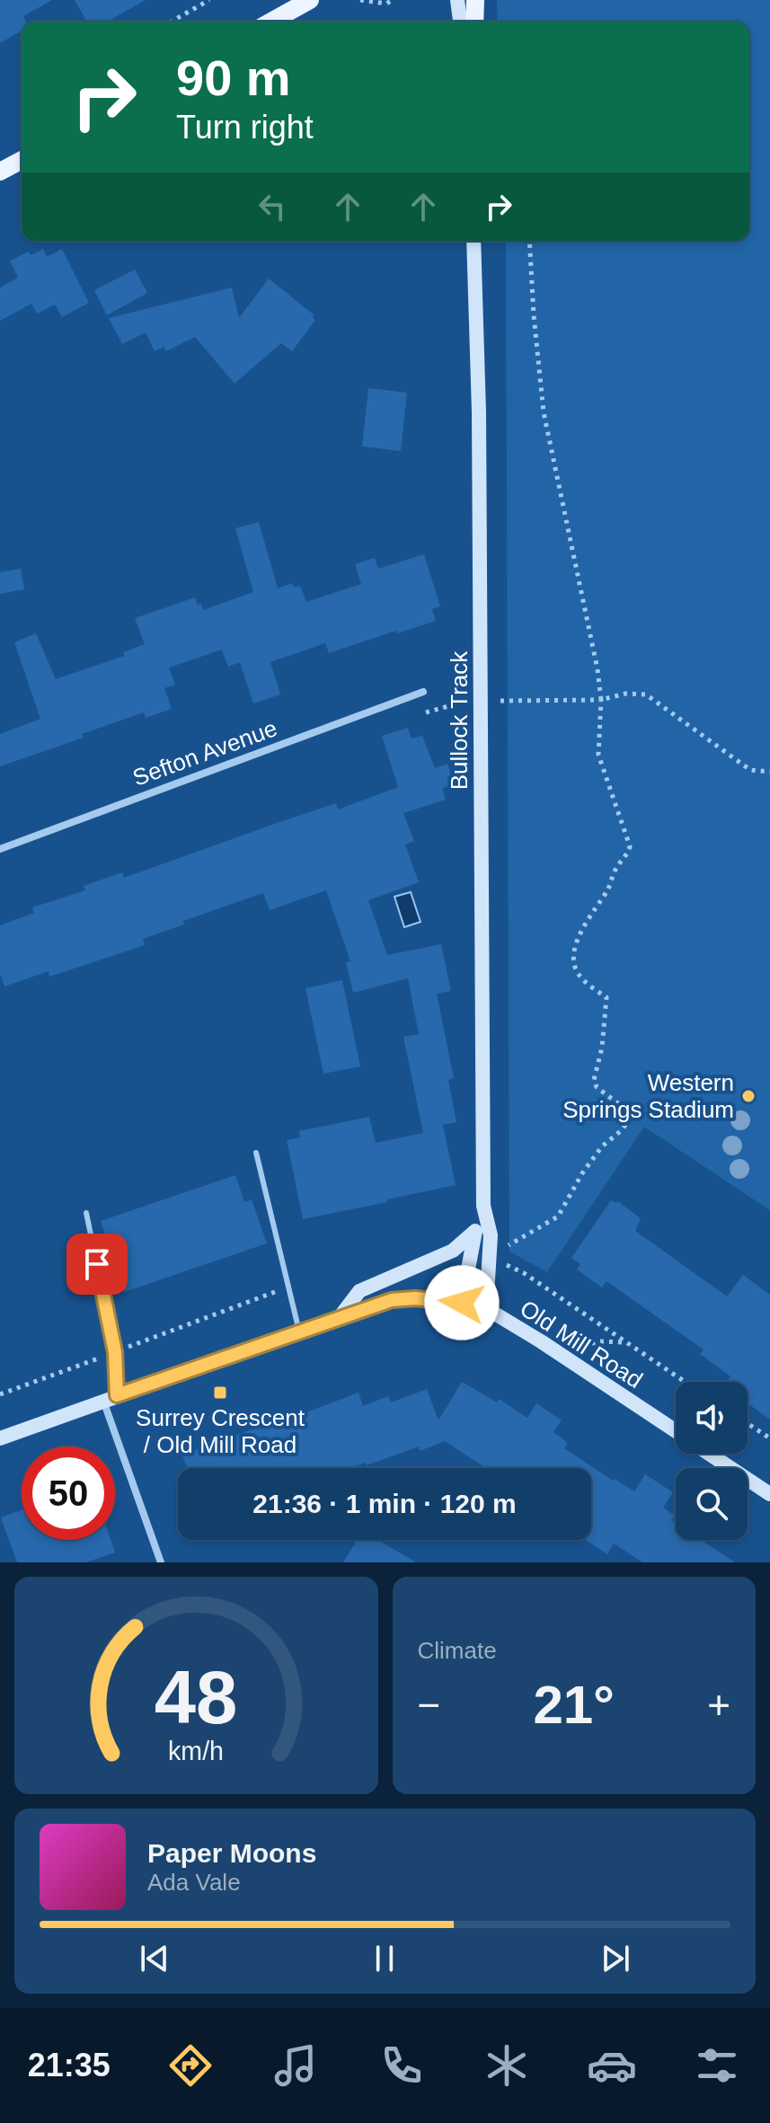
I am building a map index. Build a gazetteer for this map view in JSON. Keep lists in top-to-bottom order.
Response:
{
  "streets": {
    "main road": ["Bullock Track", "Old Mill Road"],
    "street": ["Sefton Avenue"]
  },
  "crossings": [
    ["Bullock Track", "Old Mill Road"]
  ],
  "places": {
    "other": ["Western Springs Stadium"],
    "transit": ["Surrey Crescent / Old Mill Road"]
  },
  "page": {
    "turn": ["90 m", "Turn right"],
    "limit": "50",
    "trip": "21:36 · 1 min · 120 m",
    "tile": "Climate",
    "heat": ["−", "21°", "+"],
    "song": ["Paper Moons", "Ada Vale"],
    "tabs": "21:35",
    "gauge": ["48", "km/h"]
  }
}
